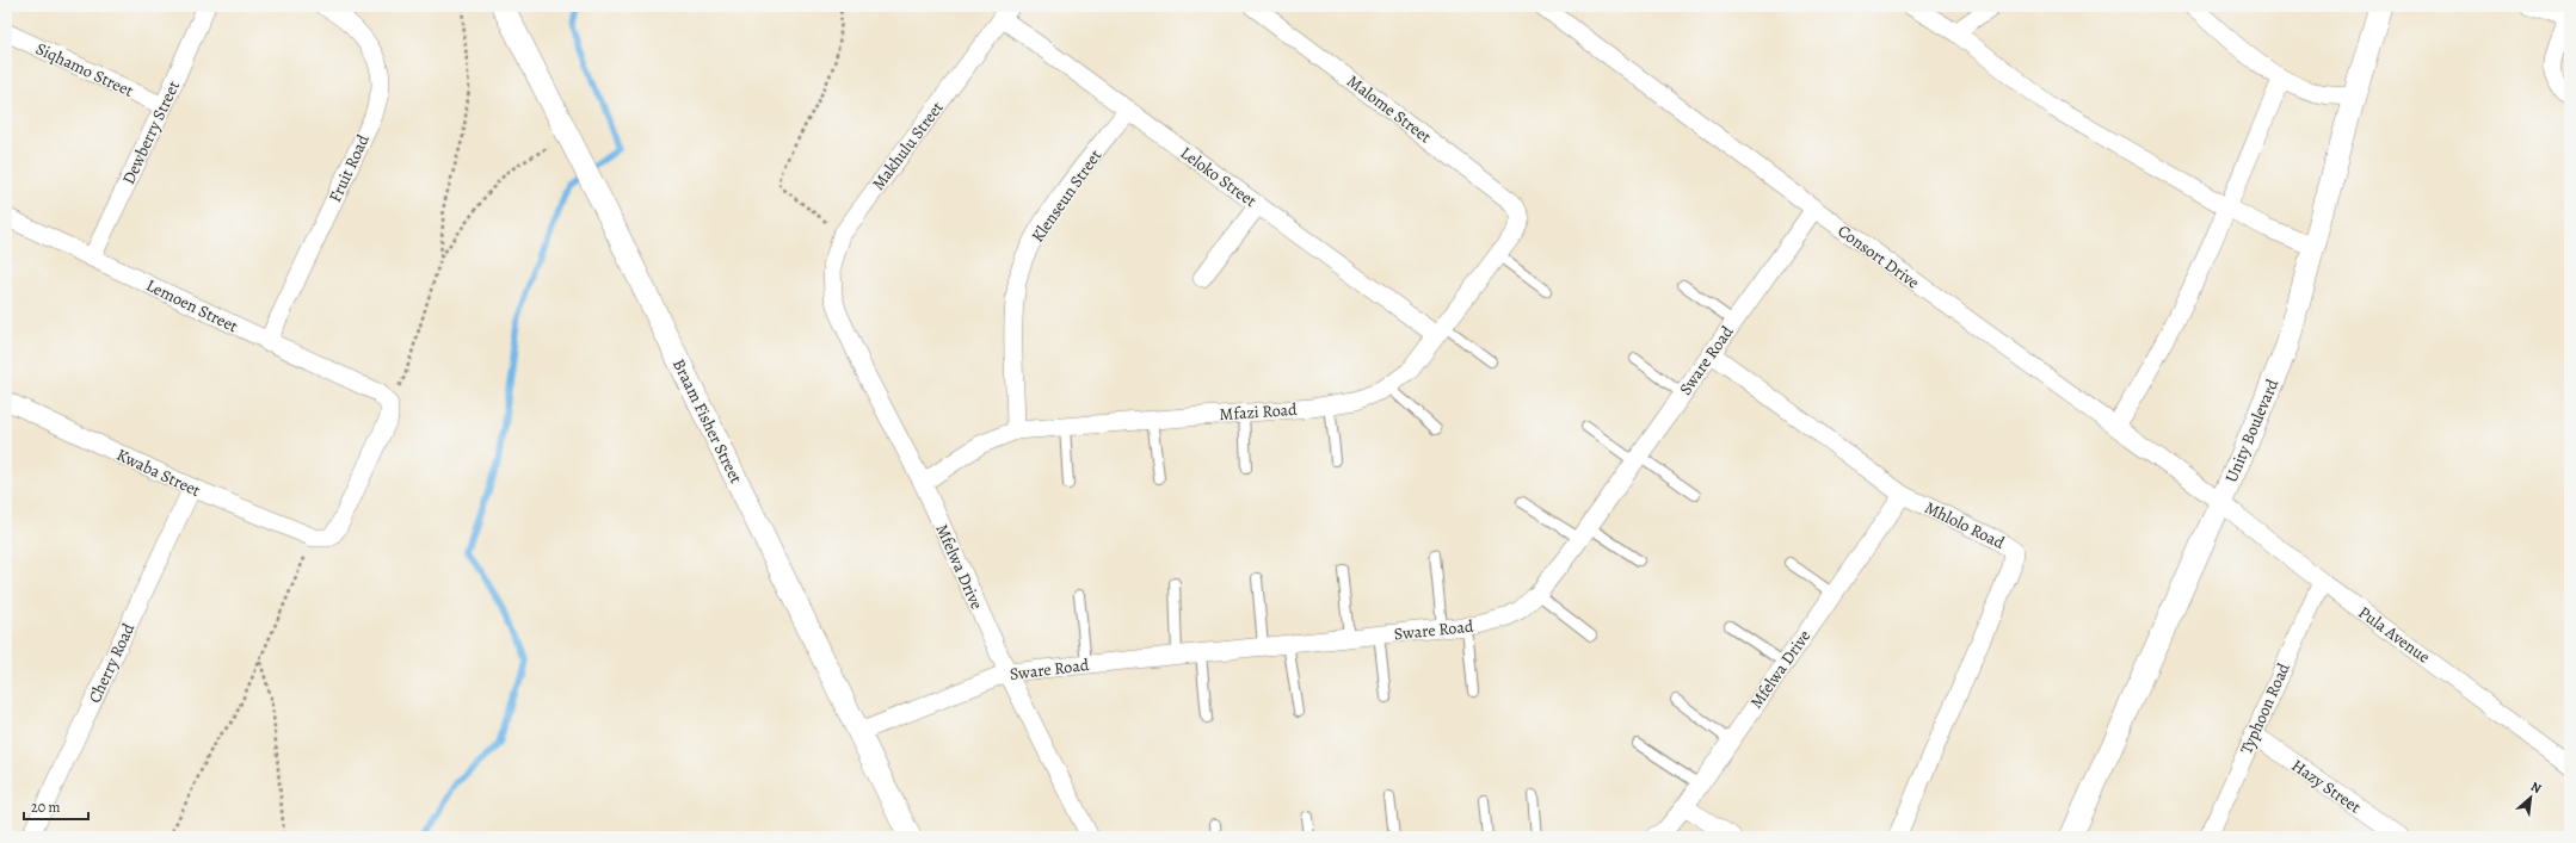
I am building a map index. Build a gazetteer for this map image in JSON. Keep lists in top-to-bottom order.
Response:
{
  "streets": {
    "street": [
      "Siqhamo Street",
      "Malome Street",
      "Dewberry Street",
      "Makhulu Street",
      "Fruit Road",
      "Leloko Street",
      "Klenseun Street",
      "Consort Drive",
      "Lemoen Street",
      "Sware Road",
      "Mfazi Road",
      "Braam Fisher Street",
      "Unity Boulevard",
      "Kwaba Street",
      "Mhlolo Road",
      "Mfelwa Drive",
      "Pula Avenue",
      "Cherry Road",
      "Typhoon Road",
      "Hazy Street"
    ]
  },
  "crossings": [
    ["Siqhamo Street", "Dewberry Street"],
    ["Malome Street", "Mfazi Road"],
    ["Dewberry Street", "Lemoen Street"],
    ["Makhulu Street", "Leloko Street"],
    ["Makhulu Street", "Mfelwa Drive"],
    ["Fruit Road", "Lemoen Street"],
    ["Leloko Street", "Klenseun Street"],
    ["Leloko Street", "Mfazi Road"],
    ["Klenseun Street", "Mfazi Road"],
    ["Consort Drive", "Sware Road"],
    ["Consort Drive", "Unity Boulevard"],
    ["Consort Drive", "Pula Avenue"],
    ["Sware Road", "Braam Fisher Street"],
    ["Sware Road", "Mhlolo Road"],
    ["Sware Road", "Mfelwa Drive"],
    ["Mfazi Road", "Mfelwa Drive"],
    ["Unity Boulevard", "Pula Avenue"],
    ["Kwaba Street", "Cherry Road"],
    ["Mhlolo Road", "Mfelwa Drive"],
    ["Pula Avenue", "Typhoon Road"],
    ["Typhoon Road", "Hazy Street"]
  ],
  "scale_bar": "20 m",
  "north": "top right"
}
